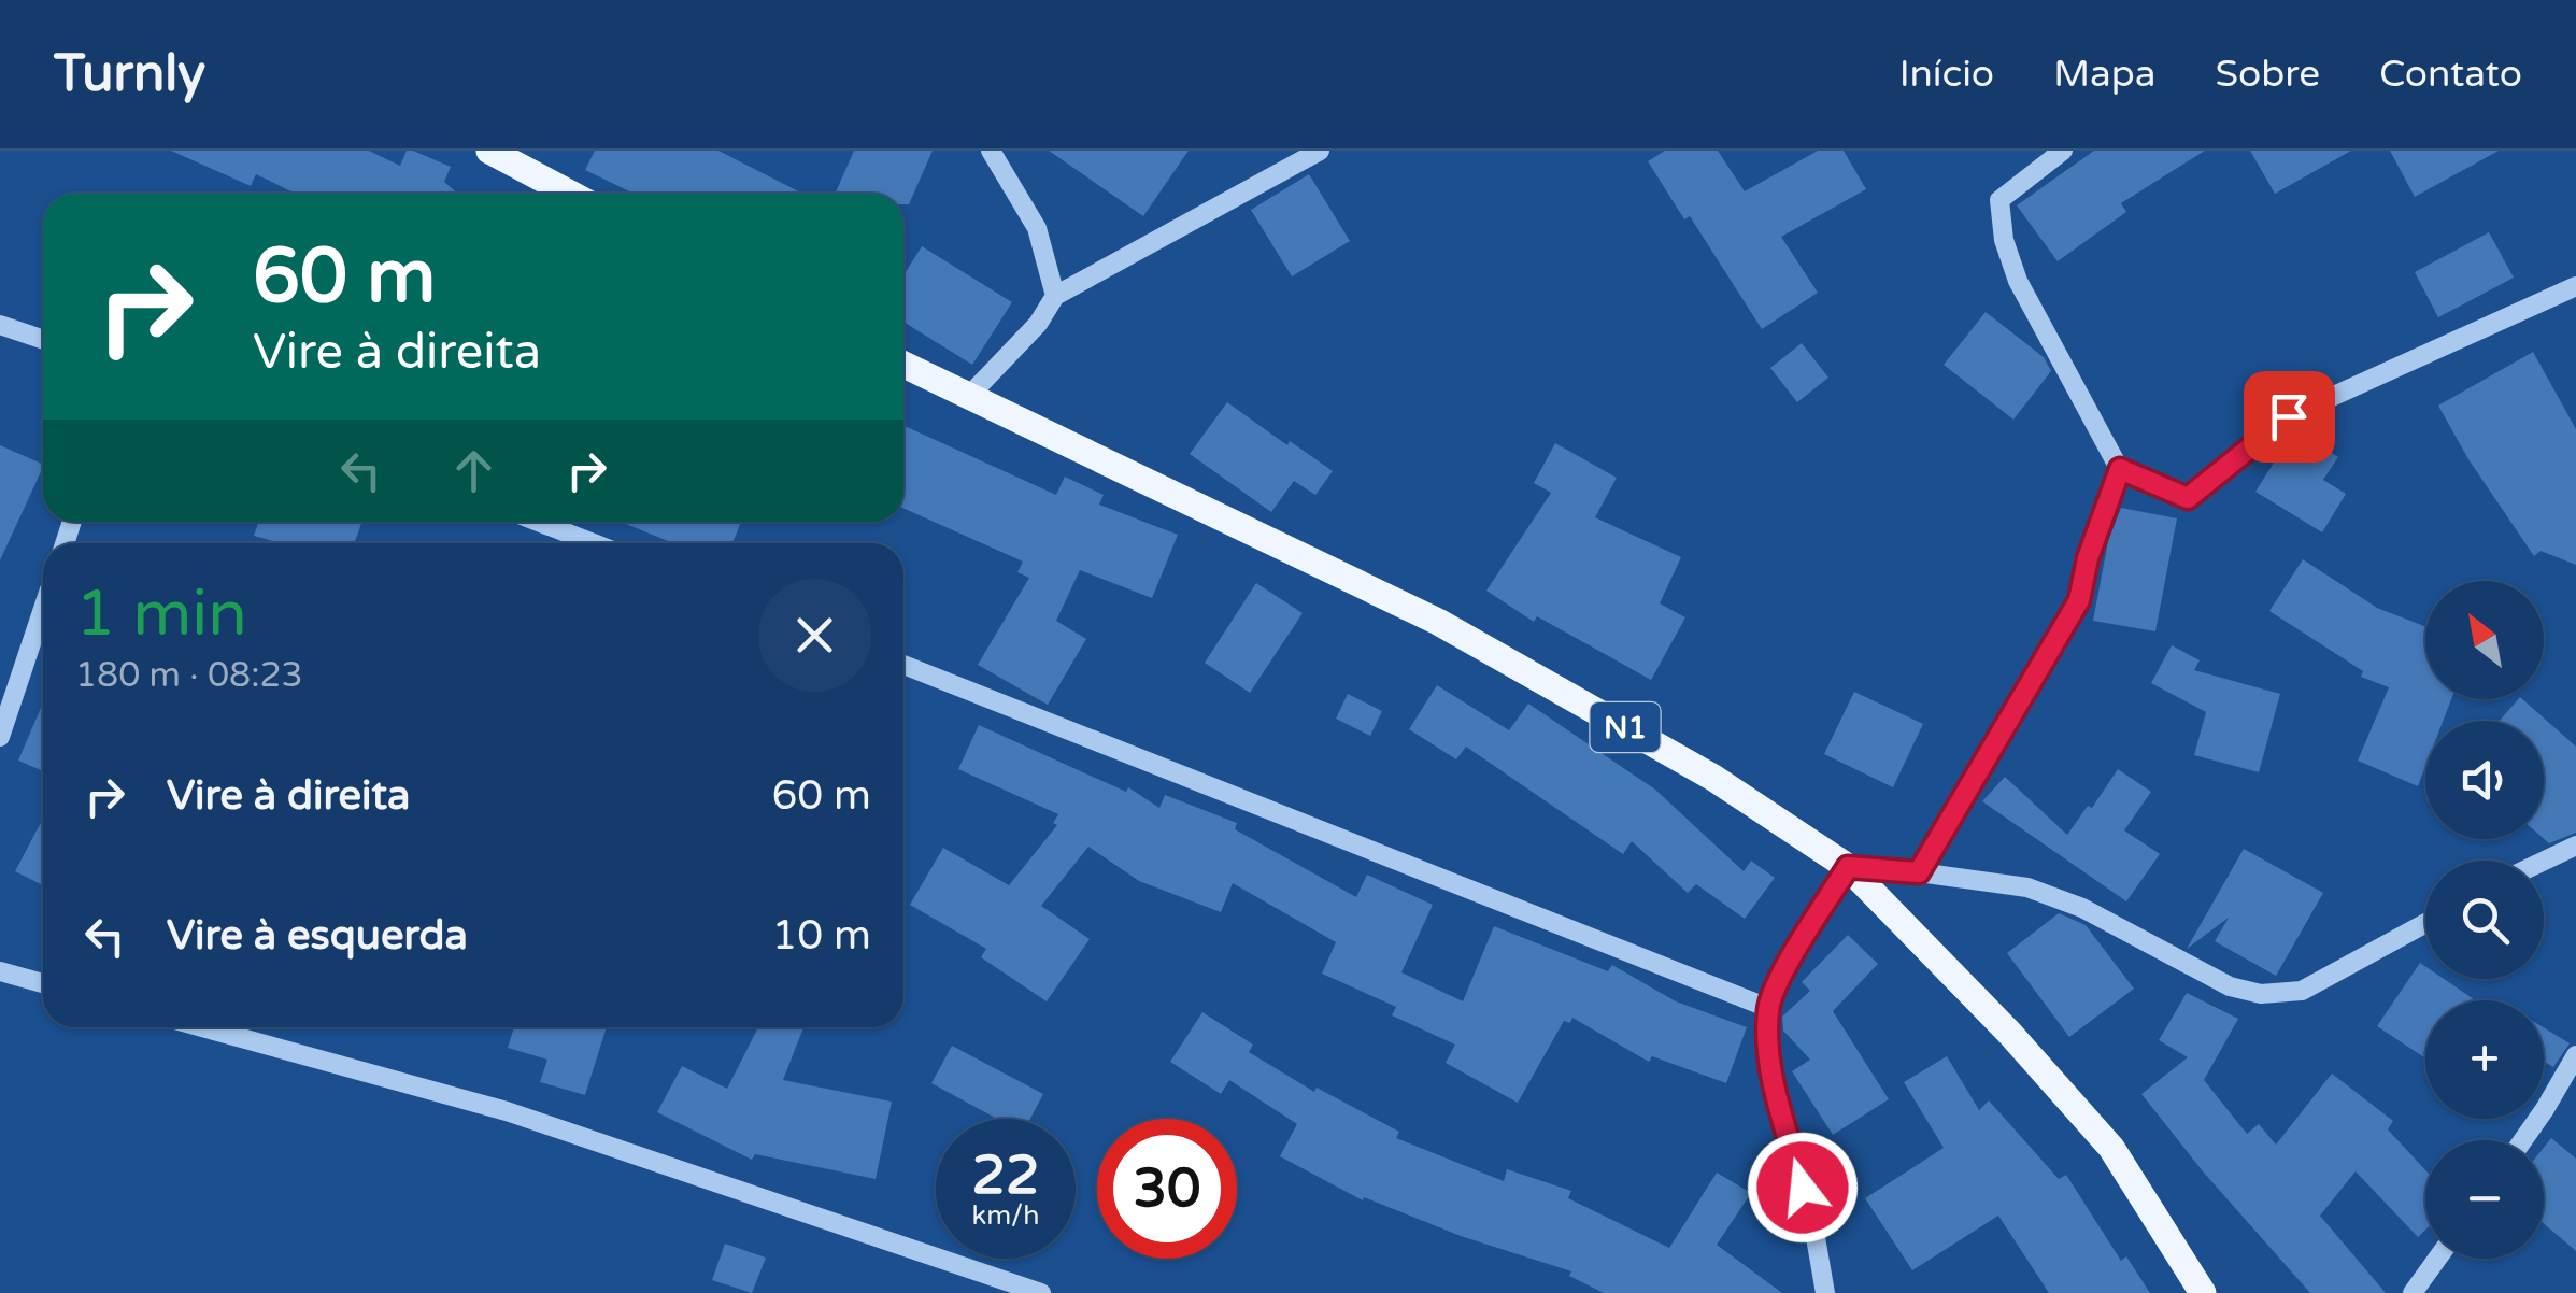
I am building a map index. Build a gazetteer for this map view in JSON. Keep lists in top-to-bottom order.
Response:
{
  "streets": {
    "main road": ["N1"]
  },
  "north": "top left",
  "page": {
    "header": "Turnly",
    "nav": [
      "Início",
      "Mapa",
      "Sobre",
      "Contato"
    ],
    "turn": ["60 m", "Vire à direita"],
    "heading": ["1 min", "180 m · 08:23"],
    "map_buttons": ["+", "−"],
    "list": [
      {
        "name": "Vire à direita",
        "value": "60 m"
      },
      {
        "name": "Vire à esquerda",
        "value": "10 m"
      }
    ],
    "speed": "22 km/h",
    "limit": "30"
  }
}
